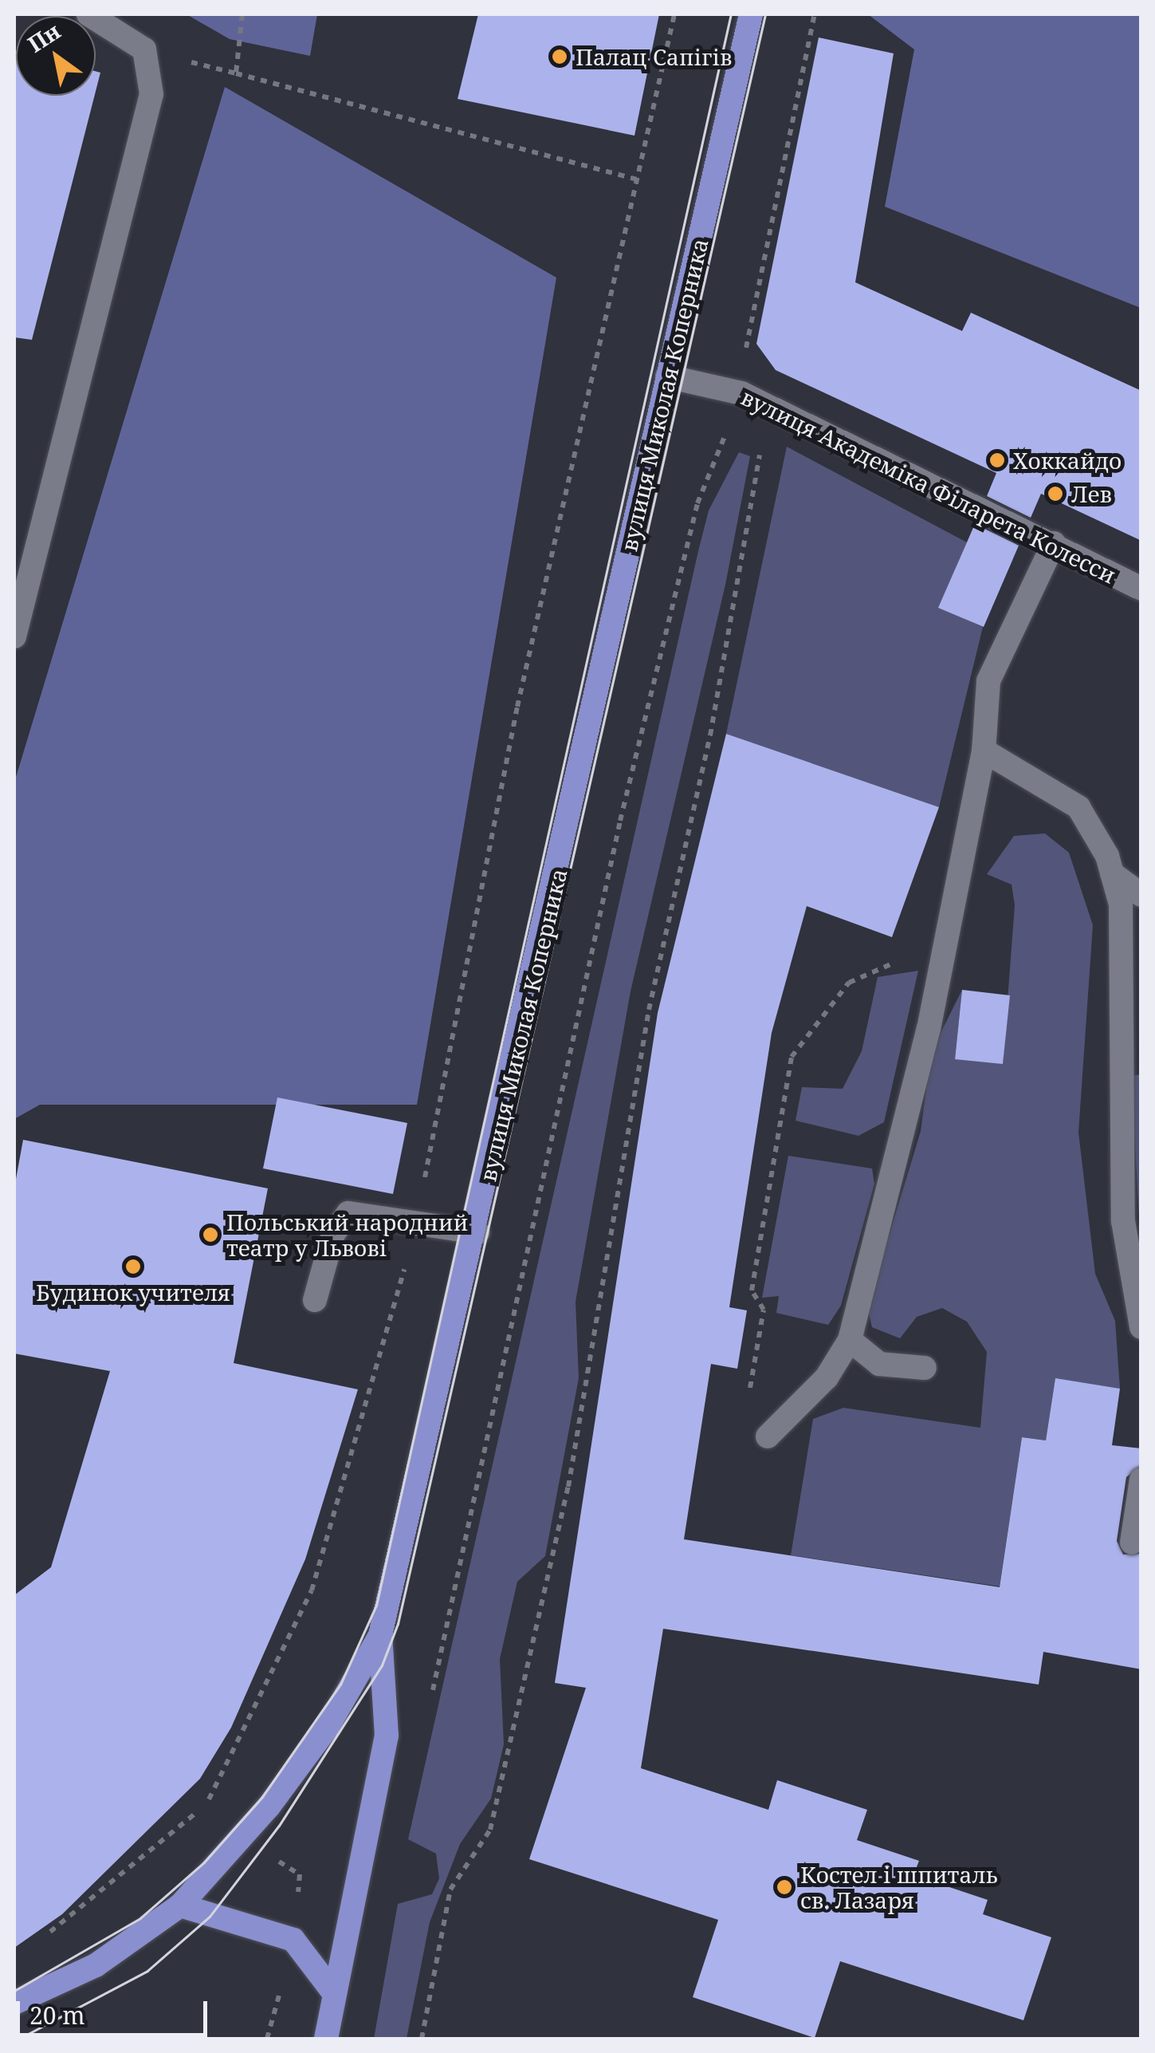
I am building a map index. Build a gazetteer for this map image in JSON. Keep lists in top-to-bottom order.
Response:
{
  "streets": {
    "main road": ["вулиця Миколая Коперника"],
    "street": ["вулиця Академіка Філарета Колесси"]
  },
  "crossings": [
    ["вулиця Миколая Коперника", "вулиця Академіка Філарета Колесси"]
  ],
  "places": [
    "Палац Сапігів",
    "Хоккайдо",
    "Лев",
    "Польський народний театр у Львові",
    "Будинок учителя",
    "Костел і шпиталь св. Лазаря"
  ],
  "scale_bar": "20 m",
  "north": "top left"
}
